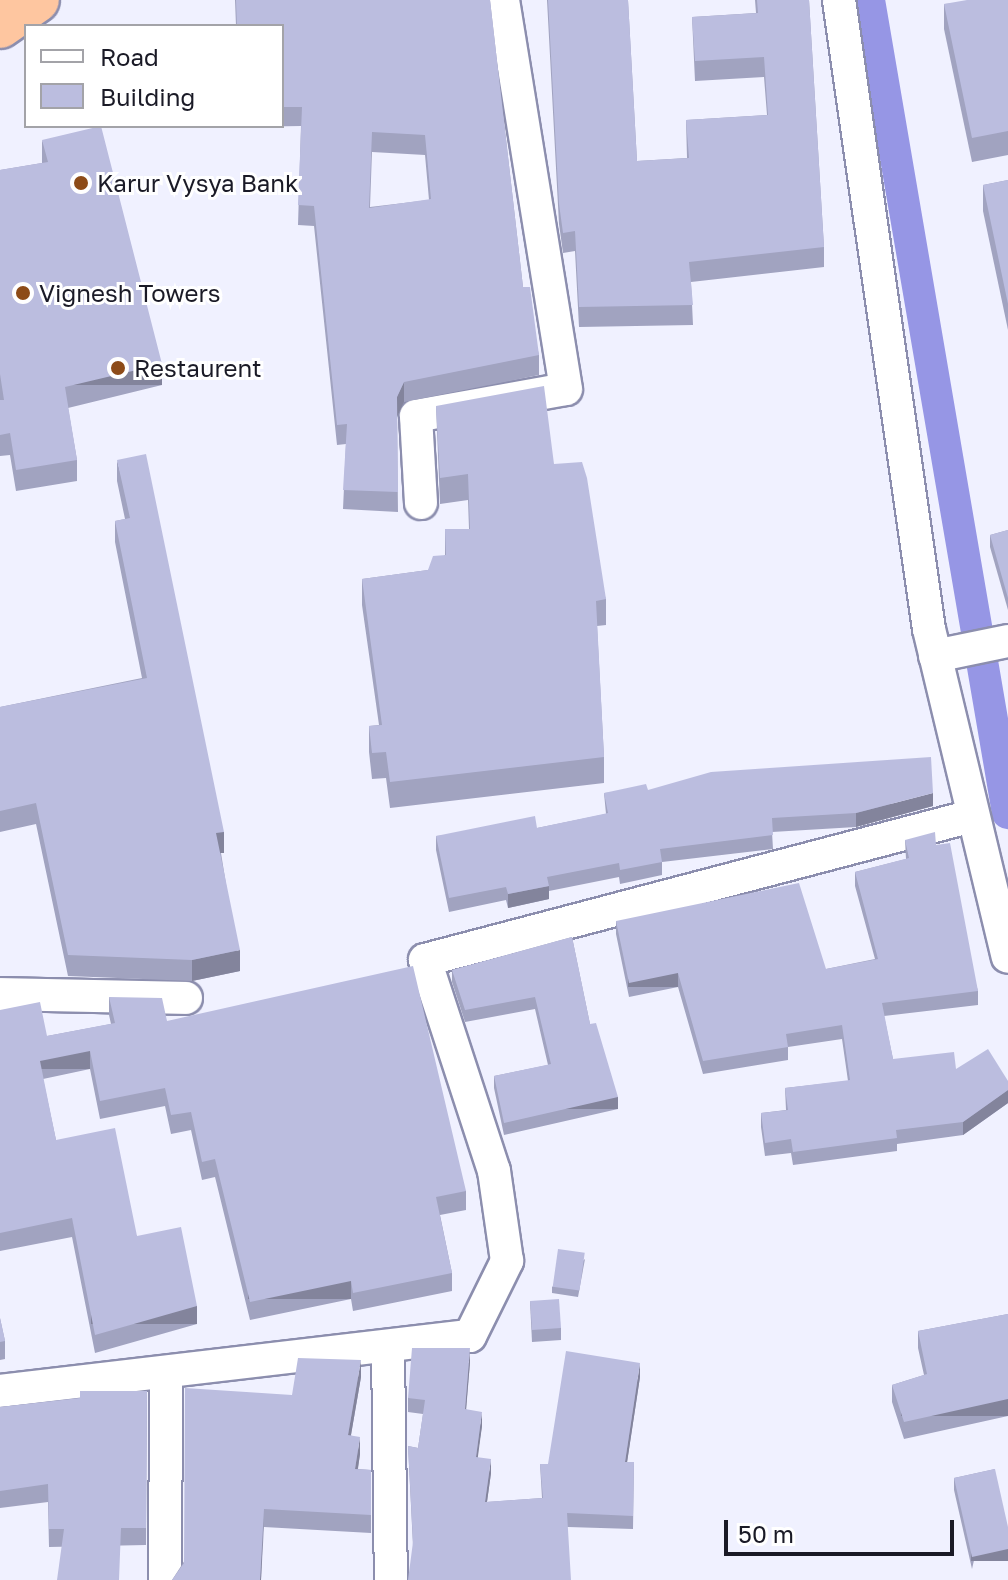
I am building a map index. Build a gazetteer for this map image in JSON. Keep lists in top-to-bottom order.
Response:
{
  "places": ["Karur Vysya Bank", "Vignesh Towers", "Restaurent"],
  "legend": ["Road", "Building"],
  "scale_bar": "50 m"
}
